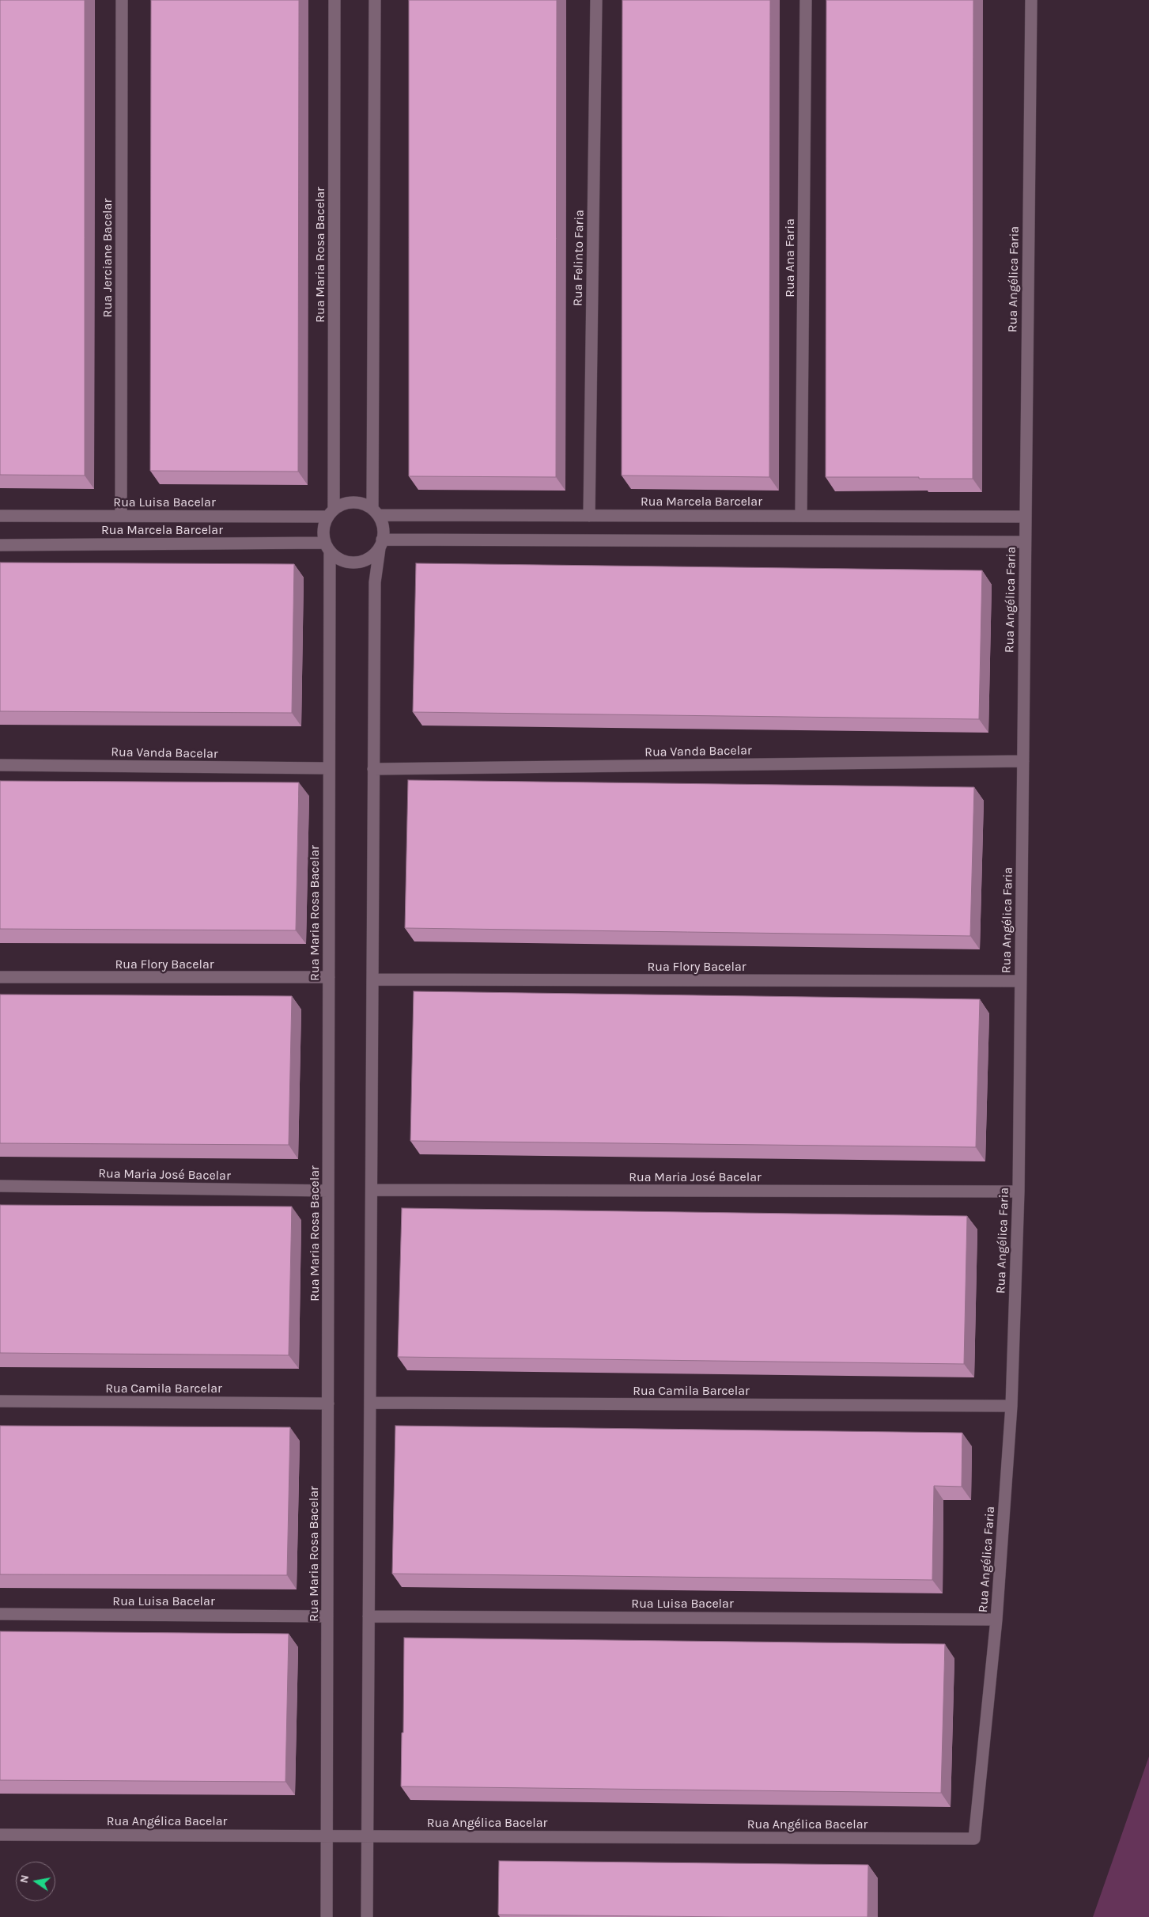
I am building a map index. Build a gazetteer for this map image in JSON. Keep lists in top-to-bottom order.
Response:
{
  "streets": {
    "street": [
      "Rua Maria Rosa Bacelar",
      "Rua Jerciane Bacelar",
      "Rua Felinto Faria",
      "Rua Ana Faria",
      "Rua Angélica Faria",
      "Rua Marcela Barcelar",
      "Rua Luisa Bacelar",
      "Rua Vanda Bacelar",
      "Rua Flory Bacelar",
      "Rua Maria José Bacelar",
      "Rua Camila Barcelar",
      "Rua Angélica Bacelar"
    ]
  },
  "crossings": [
    ["Rua Maria Rosa Bacelar", "Rua Marcela Barcelar"],
    ["Rua Maria Rosa Bacelar", "Rua Luisa Bacelar"],
    ["Rua Maria Rosa Bacelar", "Rua Vanda Bacelar"],
    ["Rua Maria Rosa Bacelar", "Rua Flory Bacelar"],
    ["Rua Maria Rosa Bacelar", "Rua Maria José Bacelar"],
    ["Rua Maria Rosa Bacelar", "Rua Camila Barcelar"],
    ["Rua Maria Rosa Bacelar", "Rua Angélica Bacelar"],
    ["Rua Jerciane Bacelar", "Rua Luisa Bacelar"],
    ["Rua Felinto Faria", "Rua Marcela Barcelar"],
    ["Rua Ana Faria", "Rua Marcela Barcelar"],
    ["Rua Angélica Faria", "Rua Marcela Barcelar"],
    ["Rua Angélica Faria", "Rua Luisa Bacelar"],
    ["Rua Angélica Faria", "Rua Vanda Bacelar"],
    ["Rua Angélica Faria", "Rua Flory Bacelar"],
    ["Rua Angélica Faria", "Rua Maria José Bacelar"],
    ["Rua Angélica Faria", "Rua Camila Barcelar"],
    ["Rua Angélica Faria", "Rua Angélica Bacelar"],
    ["Rua Marcela Barcelar", "Rua Luisa Bacelar"]
  ],
  "north": "left"
}
